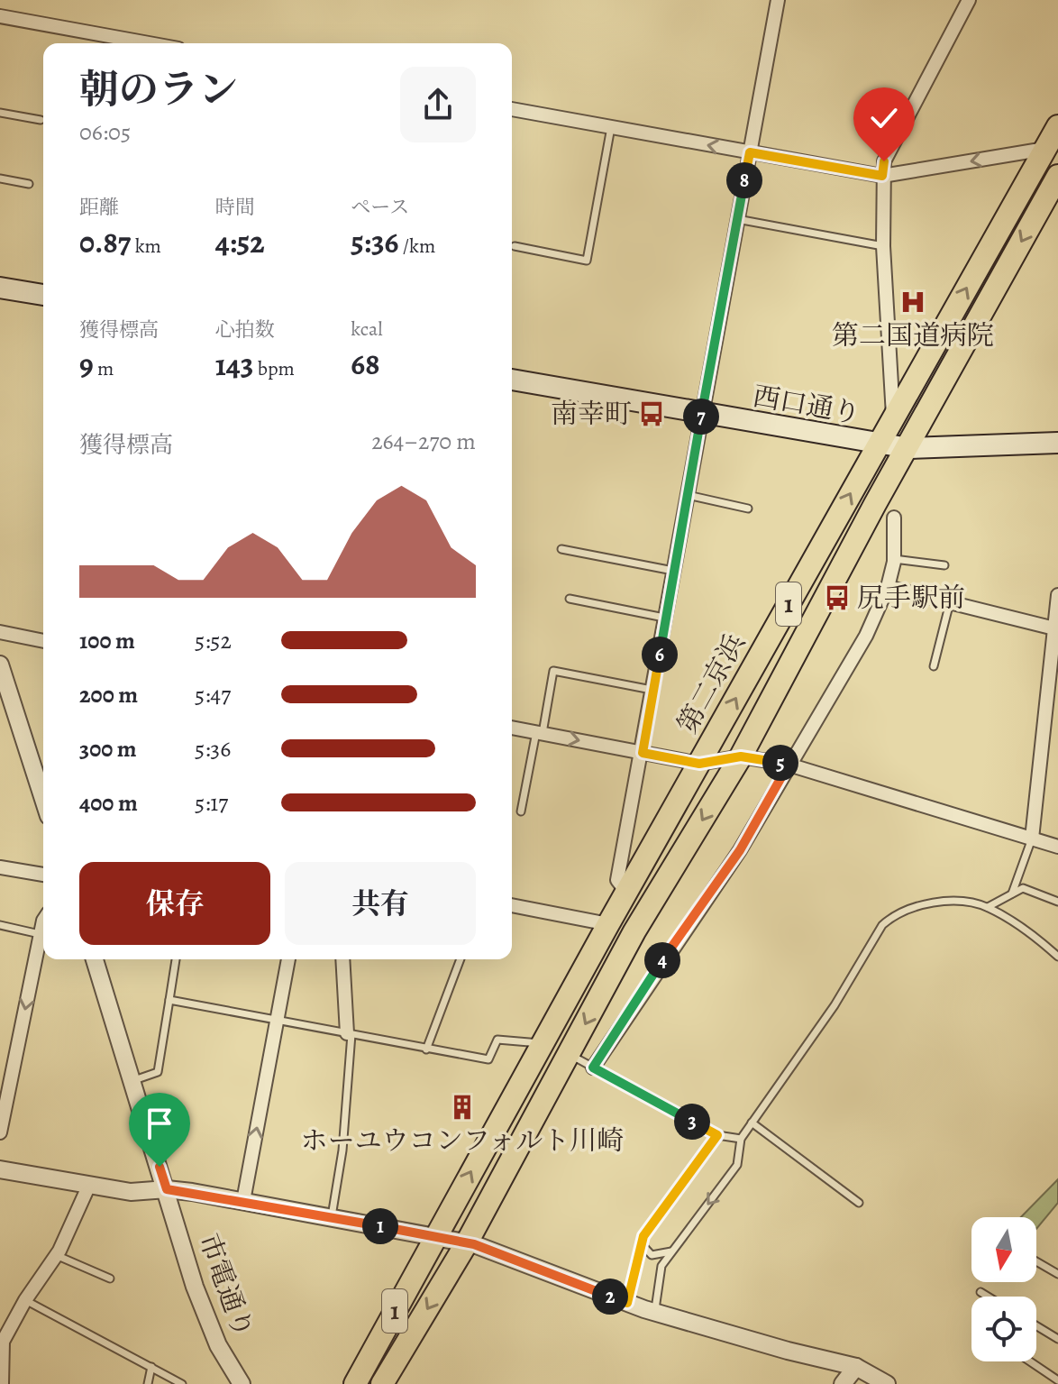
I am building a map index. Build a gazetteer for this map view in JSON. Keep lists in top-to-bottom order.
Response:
{
  "streets": {
    "highway": ["1", "第二京浜"],
    "main road": ["西口通り"],
    "street": ["市電通り"]
  },
  "crossings": [
    ["西口通り", "1"],
    ["西口通り", "第二京浜"]
  ],
  "places": {
    "hospital": ["第二国道病院"],
    "bus stop": ["南幸町", "尻手駅前"],
    "building": ["ホーユウコンフォルト川崎"]
  },
  "north": "bottom",
  "page": {
    "heading": ["朝のラン", "06:05"],
    "pins": [
      "8",
      "7",
      "6",
      "5",
      "4",
      "3",
      "1",
      "2"
    ],
    "stats": [
      ["距離", "0.87 km"],
      ["時間", "4:52"],
      ["ペース", "5:36 /km"],
      ["獲得標高", "9 m"],
      ["心拍数", "143 bpm"],
      ["kcal", "68"]
    ],
    "chart": ["獲得標高", "264–270 m"],
    "list": [
      {
        "name": "100 m",
        "note": "5:52"
      },
      {
        "name": "200 m",
        "note": "5:47"
      },
      {
        "name": "300 m",
        "note": "5:36"
      },
      {
        "name": "400 m",
        "note": "5:17"
      }
    ],
    "buttons": ["保存", "共有"]
  }
}
